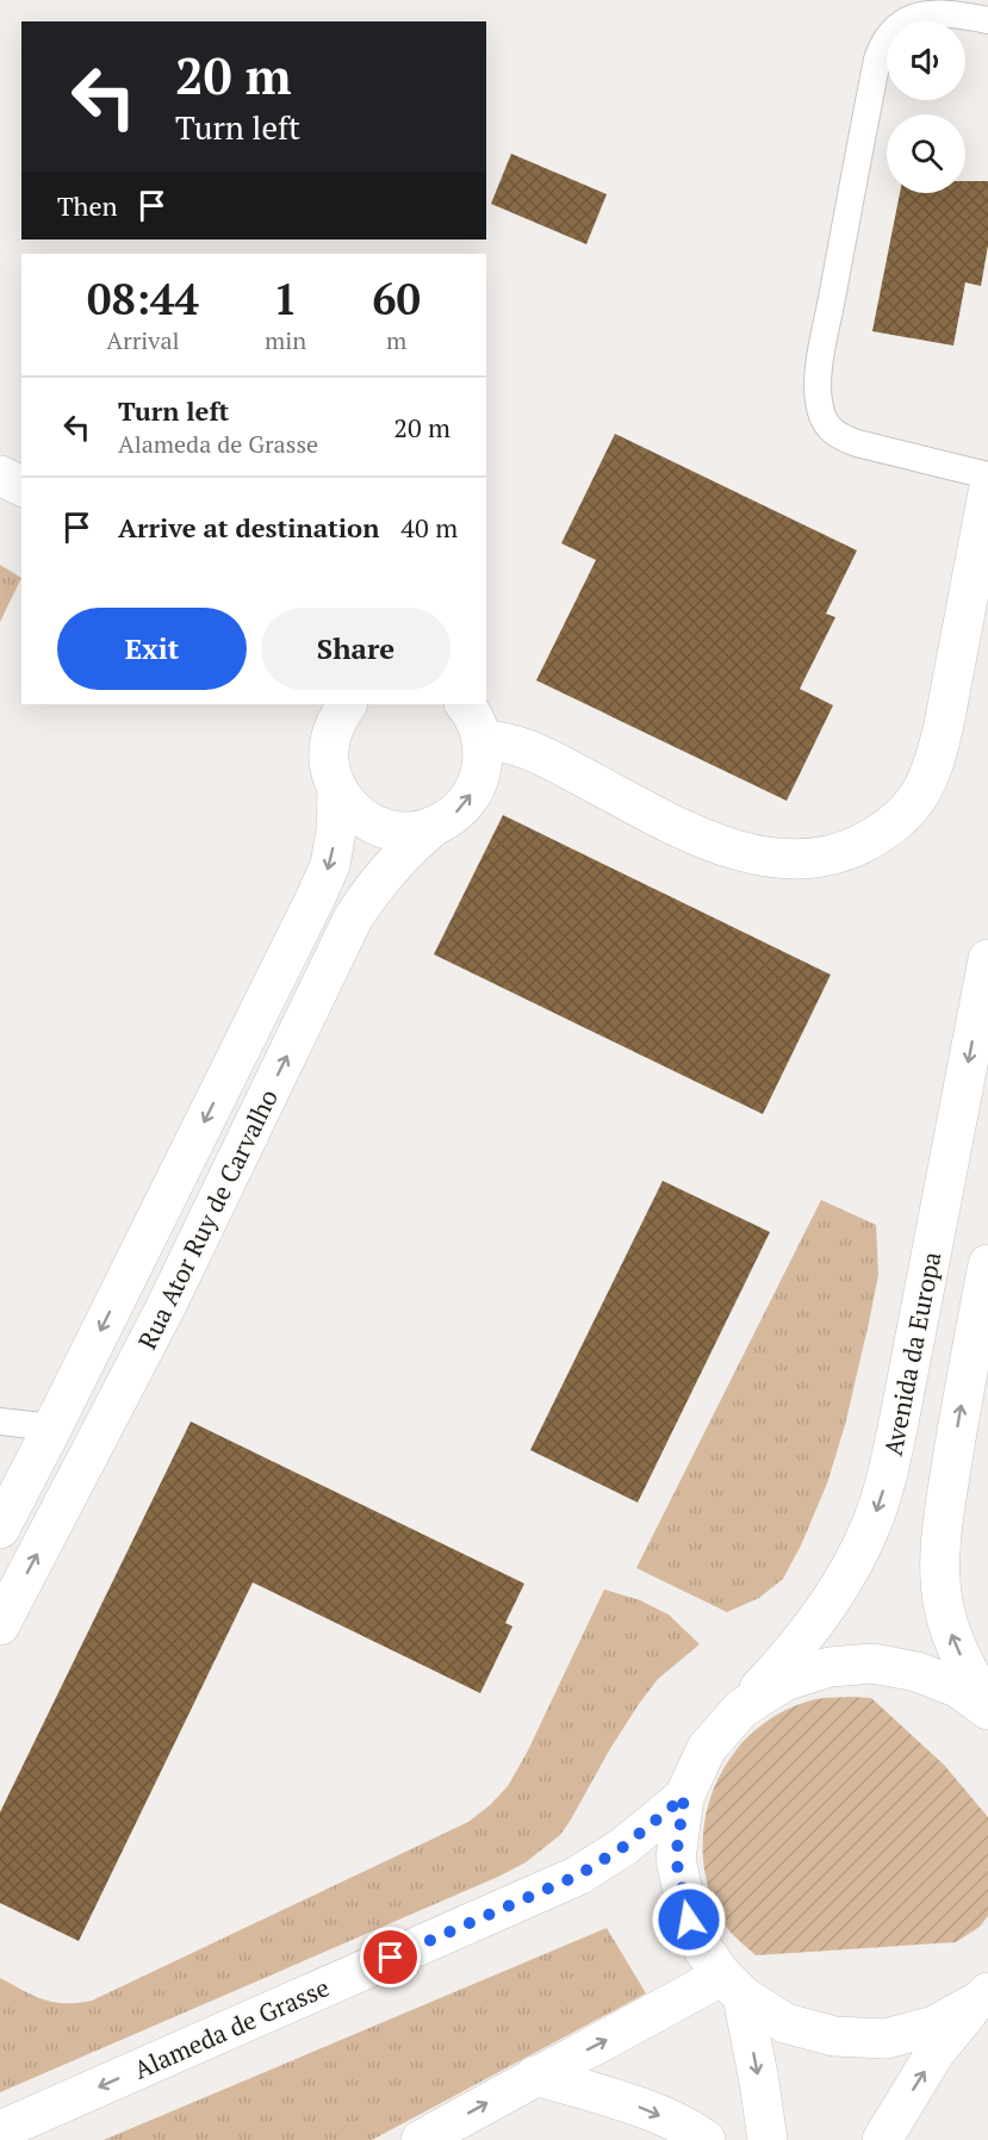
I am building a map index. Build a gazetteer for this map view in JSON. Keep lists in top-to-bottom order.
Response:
{
  "streets": {
    "street": ["Rua Ator Ruy de Carvalho", "Avenida da Europa", "Alameda de Grasse"]
  },
  "page": {
    "turn": ["20 m", "Turn left"],
    "then": "Then",
    "eta": [
      "08:44",
      "Arrival",
      "1",
      "min",
      "60",
      "m"
    ],
    "list": [
      {
        "name": "Turn left",
        "note": "Alameda de Grasse",
        "value": "20 m"
      },
      {
        "name": "Arrive at destination",
        "value": "40 m"
      }
    ],
    "buttons": ["Exit", "Share"]
  }
}
